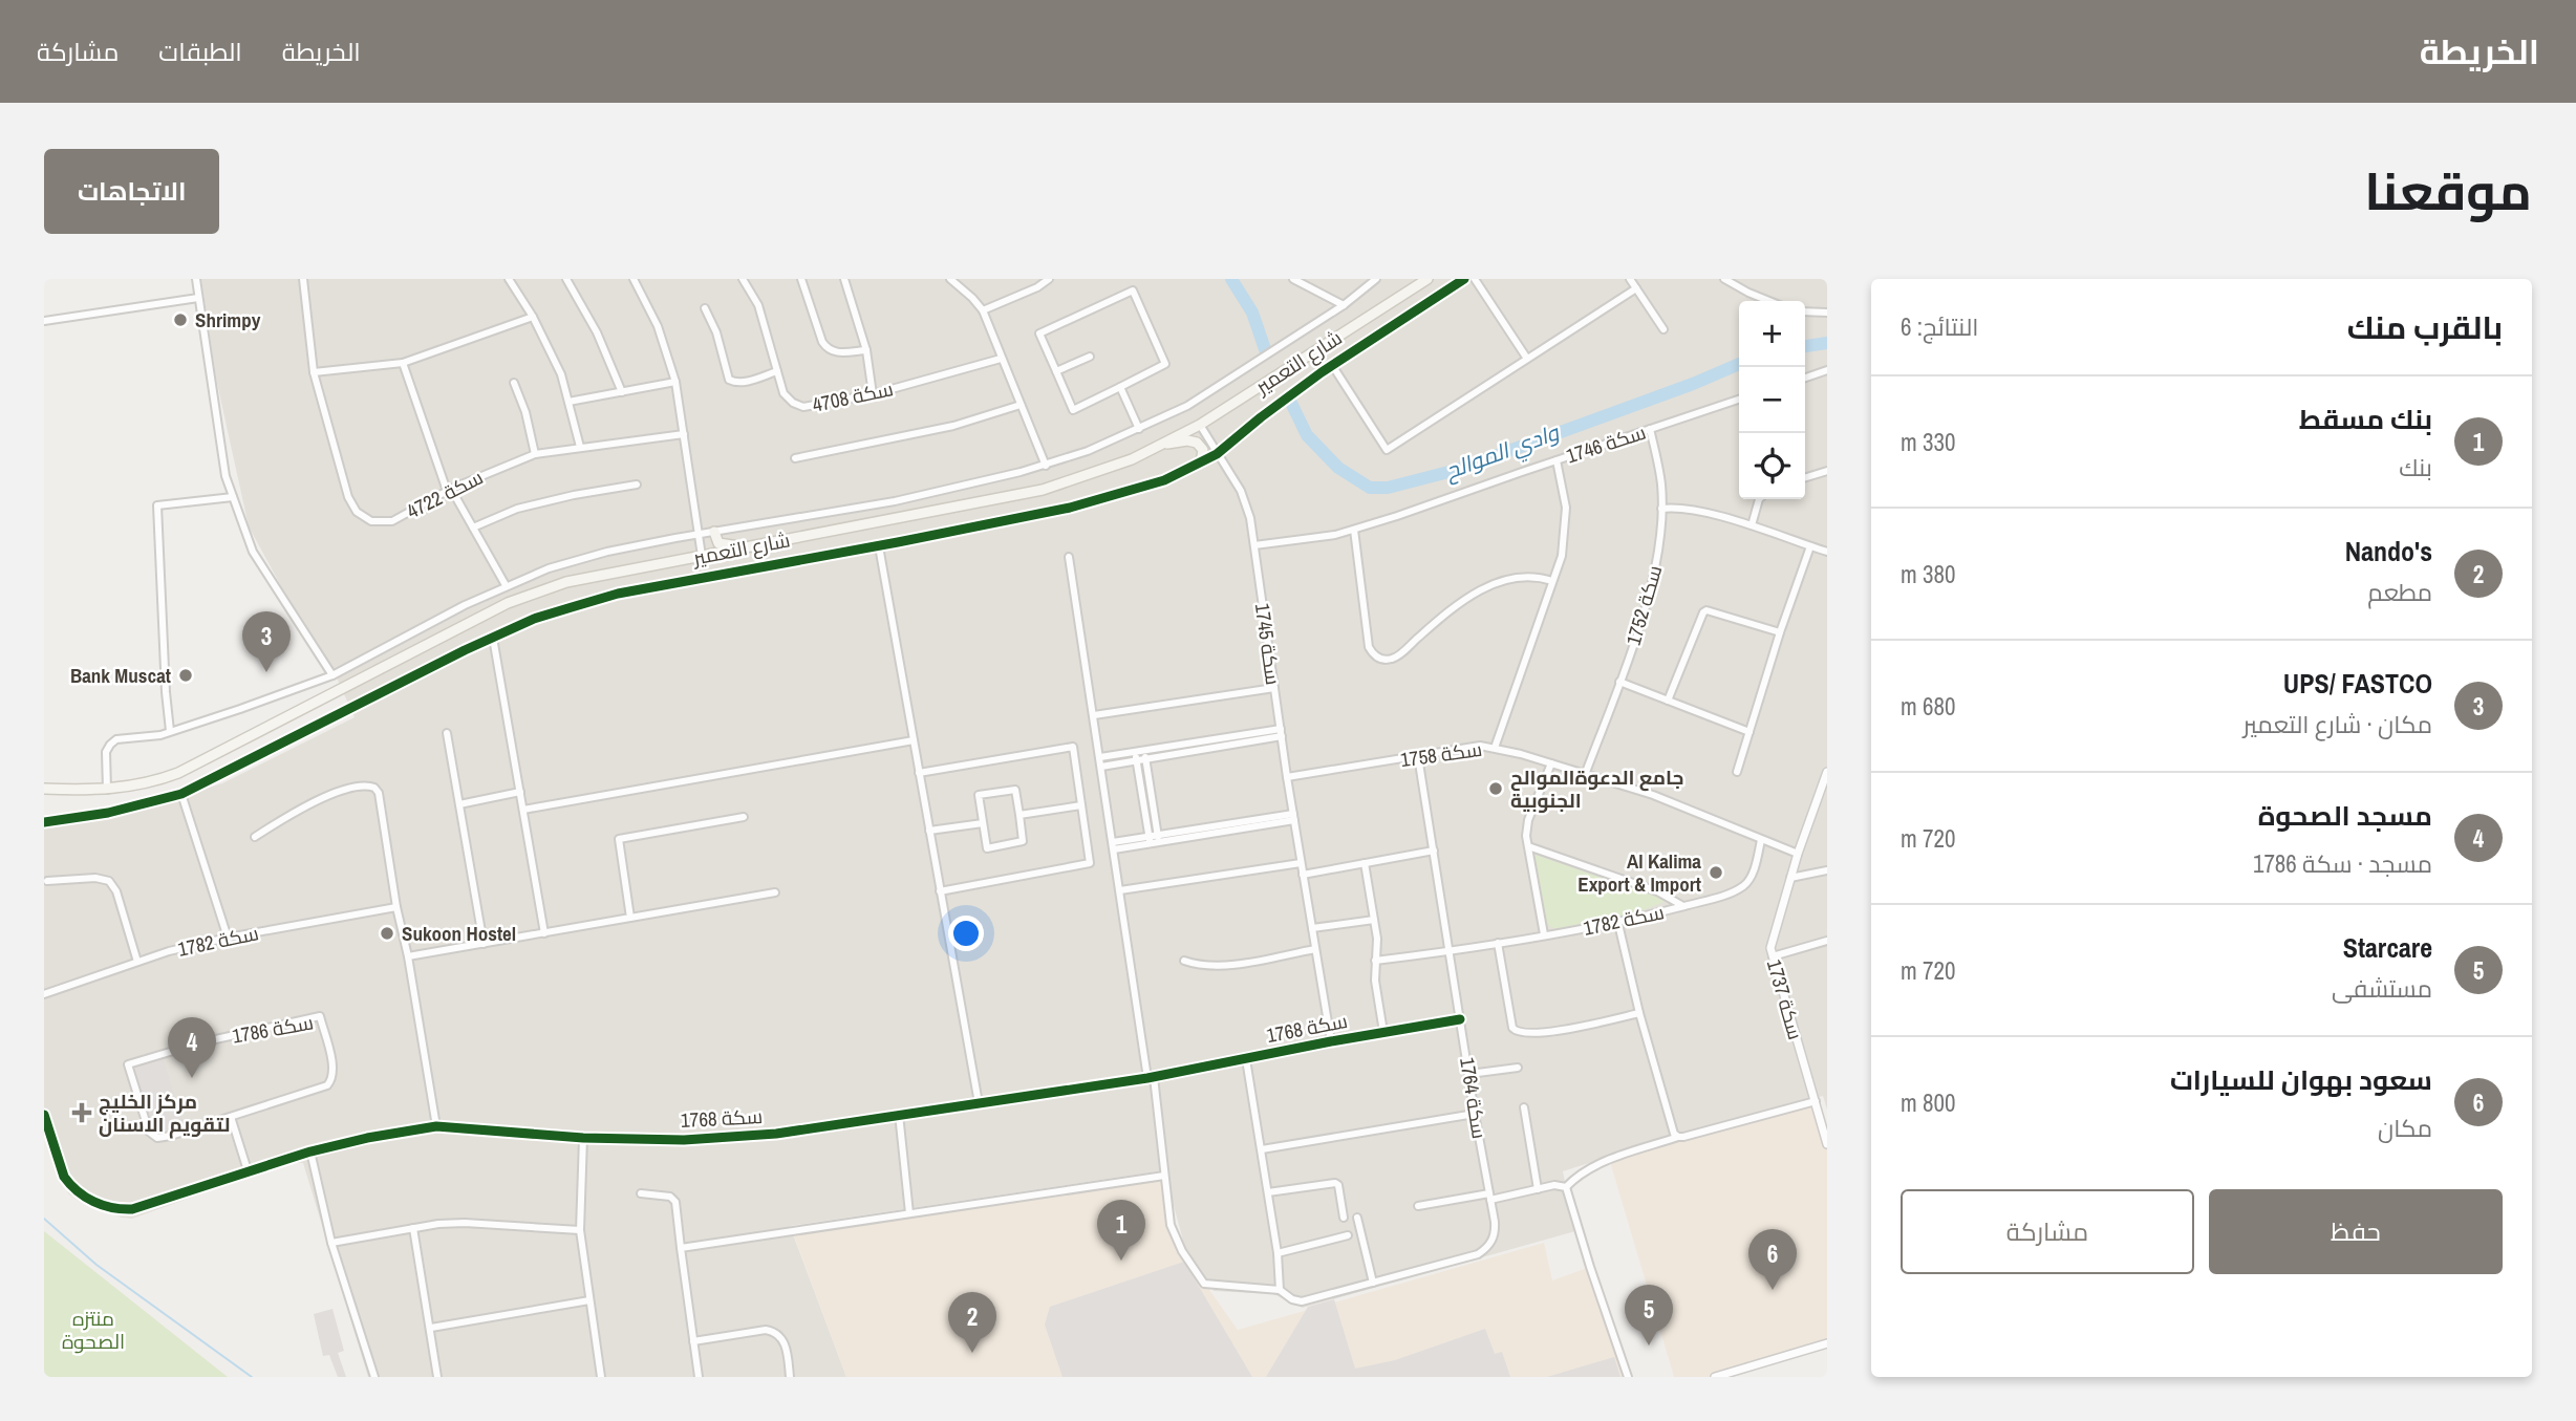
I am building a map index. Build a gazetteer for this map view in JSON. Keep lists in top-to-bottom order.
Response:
{
  "streets": {
    "main road": ["شارع التعمير"],
    "street": [
      "سكة 4708",
      "سكة 1746",
      "سكة 4722",
      "سكة 1752",
      "سكة 1745",
      "سكة 1758",
      "سكة 1782",
      "سكة 1737",
      "سكة 1768",
      "سكة 1786",
      "سكة 1764"
    ]
  },
  "crossings": [
    ["شارع التعمير", "سكة 1745"],
    ["سكة 1746", "سكة 1752"],
    ["سكة 1746", "سكة 1745"],
    ["سكة 1752", "سكة 1758"],
    ["سكة 1745", "سكة 1758"],
    ["سكة 1745", "سكة 1768"],
    ["سكة 1758", "سكة 1782"],
    ["سكة 1758", "سكة 1737"],
    ["سكة 1758", "سكة 1764"],
    ["سكة 1782", "سكة 1764"],
    ["سكة 1768", "سكة 1764"]
  ],
  "water": ["وادي الموالح"],
  "parks": ["منتزه الصحوة"],
  "places": {
    "other": [
      "Shrimpy",
      "Bank Muscat",
      "جامع الدعوةالموالح الجنوبية",
      "Al Kalima Export & Import",
      "Sukoon Hostel"
    ],
    "health": ["مركز الخليج لتقويم الاسنان"]
  },
  "page": {
    "header": "الخريطة",
    "nav": ["الخريطة", "الطبقات", "مشاركة"],
    "title": "موقعنا",
    "buttons": [
      "الاتجاهات",
      ["حفظ", "مشاركة"]
    ],
    "heading": ["بالقرب منك", "النتائج: 6"],
    "map_buttons": ["+", "−"],
    "list": [
      {
        "mark": "1",
        "name": "بنك مسقط",
        "note": "بنك",
        "value": "330 m"
      },
      {
        "mark": "2",
        "name": "Nando's",
        "note": "مطعم",
        "value": "380 m"
      },
      {
        "mark": "3",
        "name": "UPS/ FASTCO",
        "note": "مكان · شارع التعمير",
        "value": "680 m"
      },
      {
        "mark": "4",
        "name": "مسجد الصحوة",
        "note": "مسجد · سكة 1786",
        "value": "720 m"
      },
      {
        "mark": "5",
        "name": "Starcare",
        "note": "مستشفى",
        "value": "720 m"
      },
      {
        "mark": "6",
        "name": "سعود بهوان للسيارات",
        "note": "مكان",
        "value": "800 m"
      }
    ],
    "pins": [
      "3",
      "4",
      "1",
      "6",
      "5",
      "2"
    ]
  }
}
